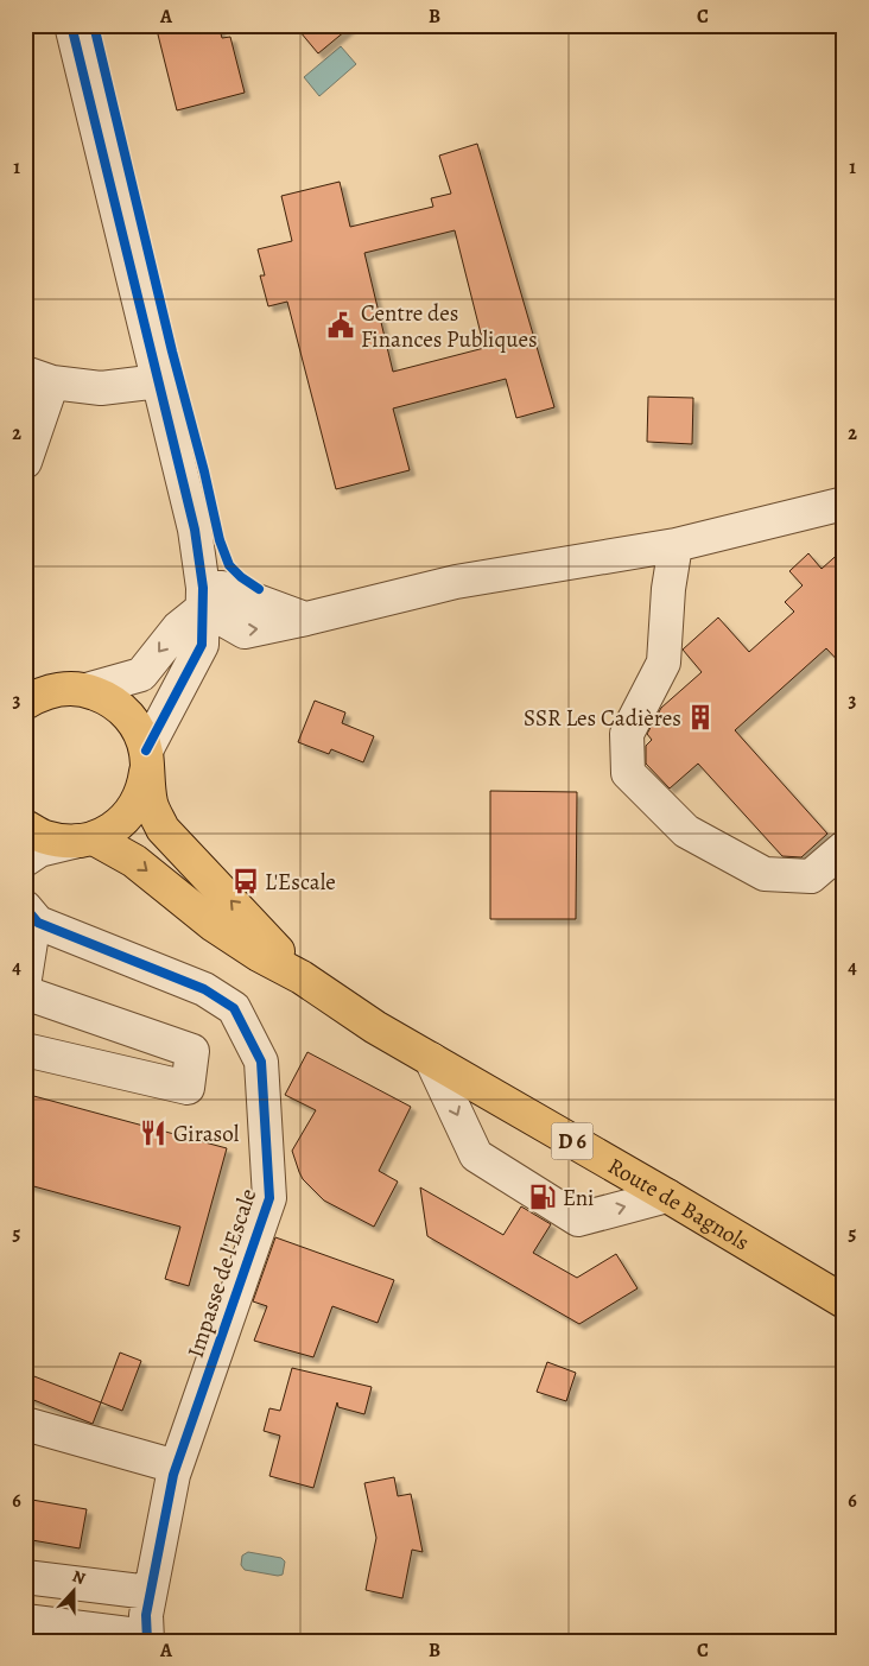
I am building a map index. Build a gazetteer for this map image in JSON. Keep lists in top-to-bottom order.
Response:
{
  "streets": {
    "main road": ["D 6", "Route de Bagnols"],
    "street": ["Impasse de l'Escale"]
  },
  "crossings": [
    ["D 6", "Route de Bagnols"]
  ],
  "places": {
    "public building": ["Centre des Finances Publiques"],
    "building": ["SSR Les Cadières"],
    "bus stop": ["L'Escale"],
    "restaurant": ["Girasol"],
    "fuel station": ["Eni"]
  },
  "north": "top",
  "grid": {
    "columns": ["A", "B", "C"],
    "rows": [
      "1",
      "2",
      "3",
      "4",
      "5",
      "6"
    ]
  }
}
